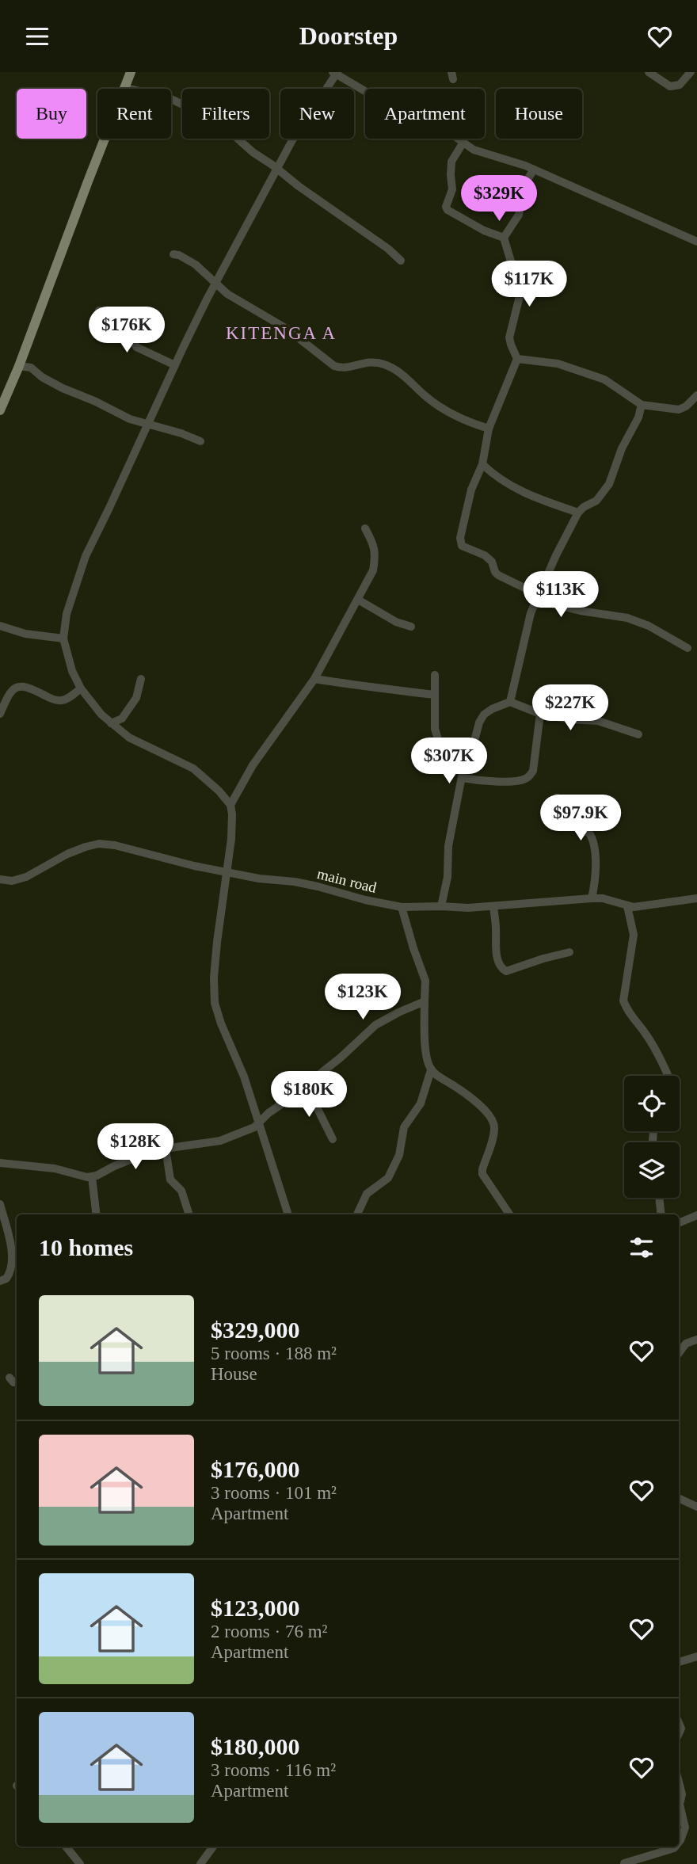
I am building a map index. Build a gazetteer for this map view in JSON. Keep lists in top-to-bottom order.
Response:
{
  "streets": {
    "street": ["main road"]
  },
  "districts": ["KITENGA A"],
  "page": {
    "header": "Doorstep",
    "chip": [
      "Buy",
      "Rent",
      "Filters",
      "New",
      "Apartment",
      "House"
    ],
    "price": [
      "$329K",
      "$117K",
      "$176K",
      "$113K",
      "$227K",
      "$307K",
      "$97.9K",
      "$123K",
      "$180K",
      "$128K"
    ],
    "heading": "10 homes",
    "list": [
      {
        "name": "$329,000",
        "note": "5 rooms · 188 m² · House"
      },
      {
        "name": "$176,000",
        "note": "3 rooms · 101 m² · Apartment"
      },
      {
        "name": "$123,000",
        "note": "2 rooms · 76 m² · Apartment"
      },
      {
        "name": "$180,000",
        "note": "3 rooms · 116 m² · Apartment"
      }
    ]
  }
}
